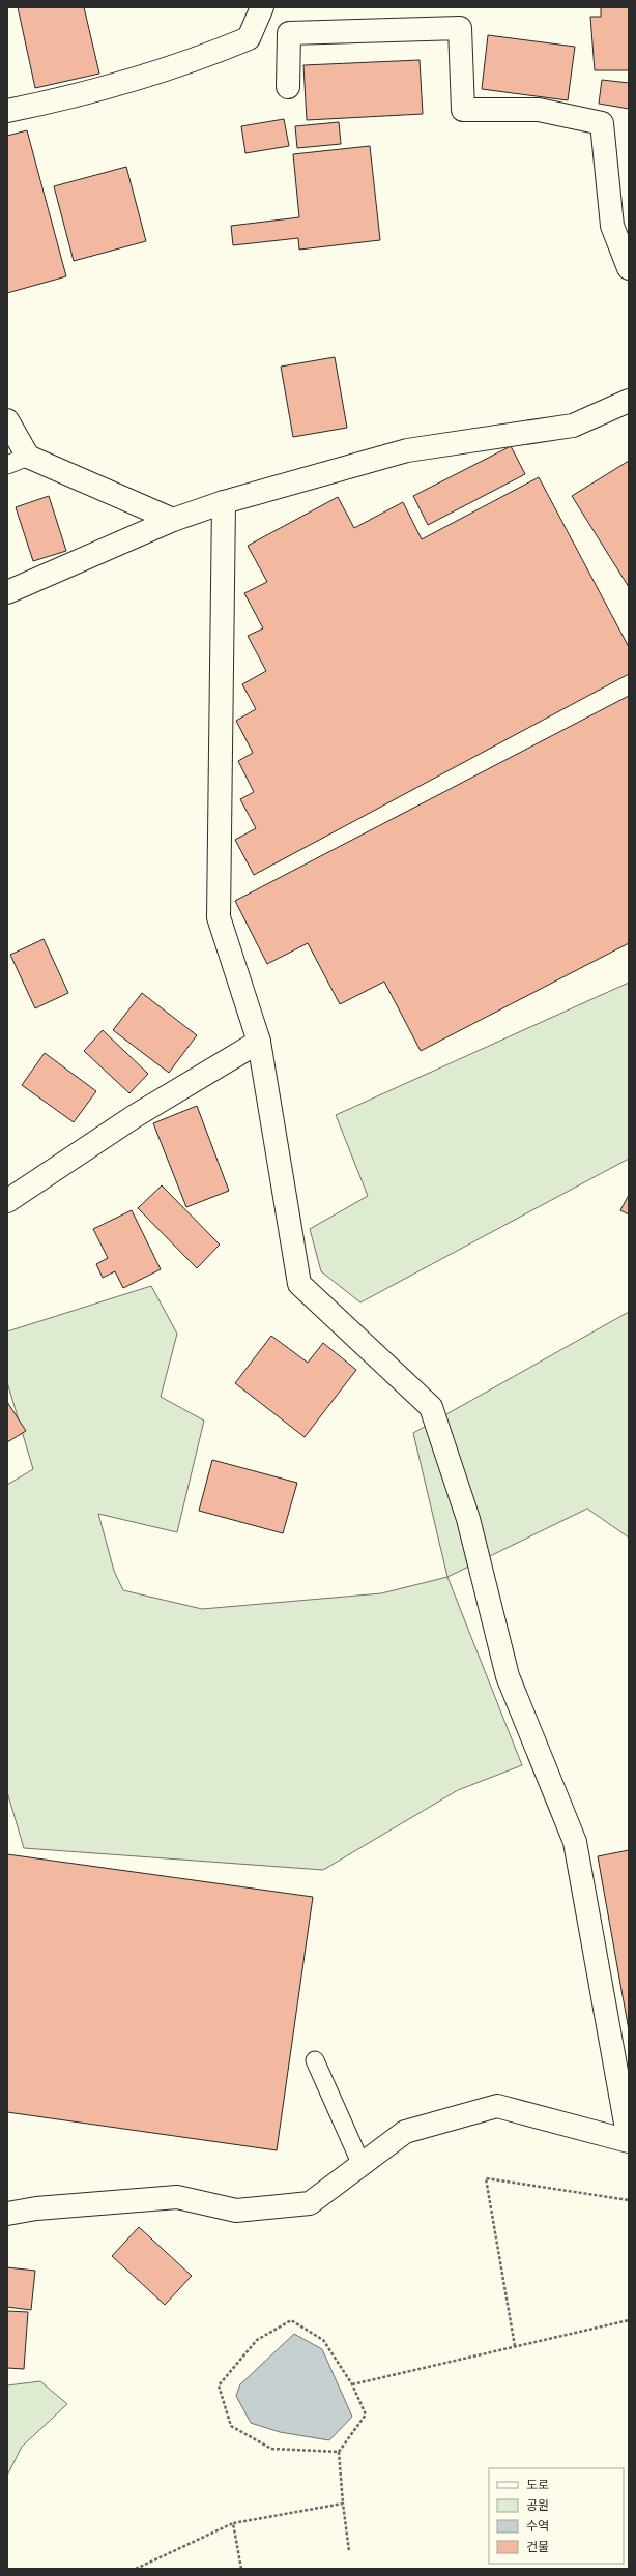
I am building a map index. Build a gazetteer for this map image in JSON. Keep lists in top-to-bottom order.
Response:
{
  "legend": [
    "도로",
    "공원",
    "수역",
    "건물"
  ]
}
